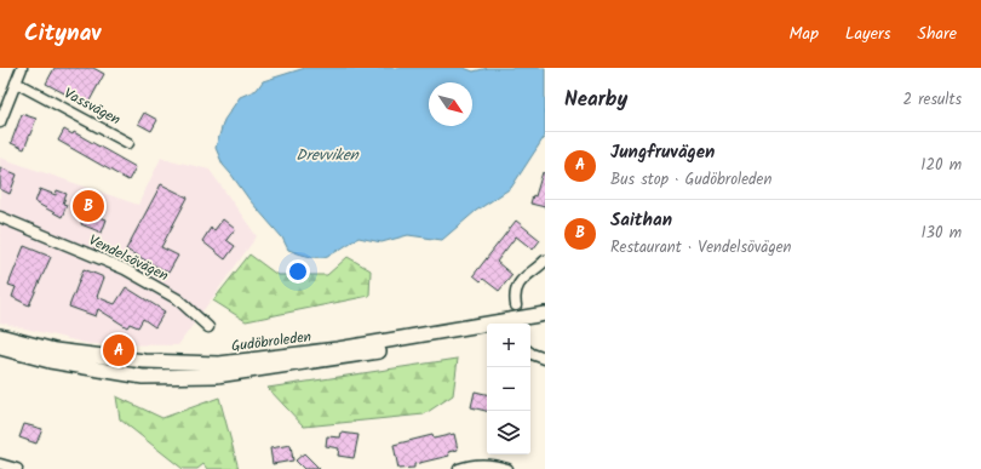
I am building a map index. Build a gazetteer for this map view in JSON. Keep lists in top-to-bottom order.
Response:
{
  "streets": {
    "main road": ["Gudöbroleden"],
    "street": ["Vassvägen", "Vendelsövägen"]
  },
  "water": ["Drevviken"],
  "north": "bottom right",
  "page": {
    "header": "Citynav",
    "nav": ["Map", "Layers", "Share"],
    "heading": ["Nearby", "2 results"],
    "list": [
      {
        "mark": "A",
        "name": "Jungfruvägen",
        "note": "Bus stop · Gudöbroleden",
        "value": "120 m"
      },
      {
        "mark": "B",
        "name": "Saithan",
        "note": "Restaurant · Vendelsövägen",
        "value": "130 m"
      }
    ],
    "pins": ["B", "A"],
    "map_buttons": ["+", "−"]
  }
}
